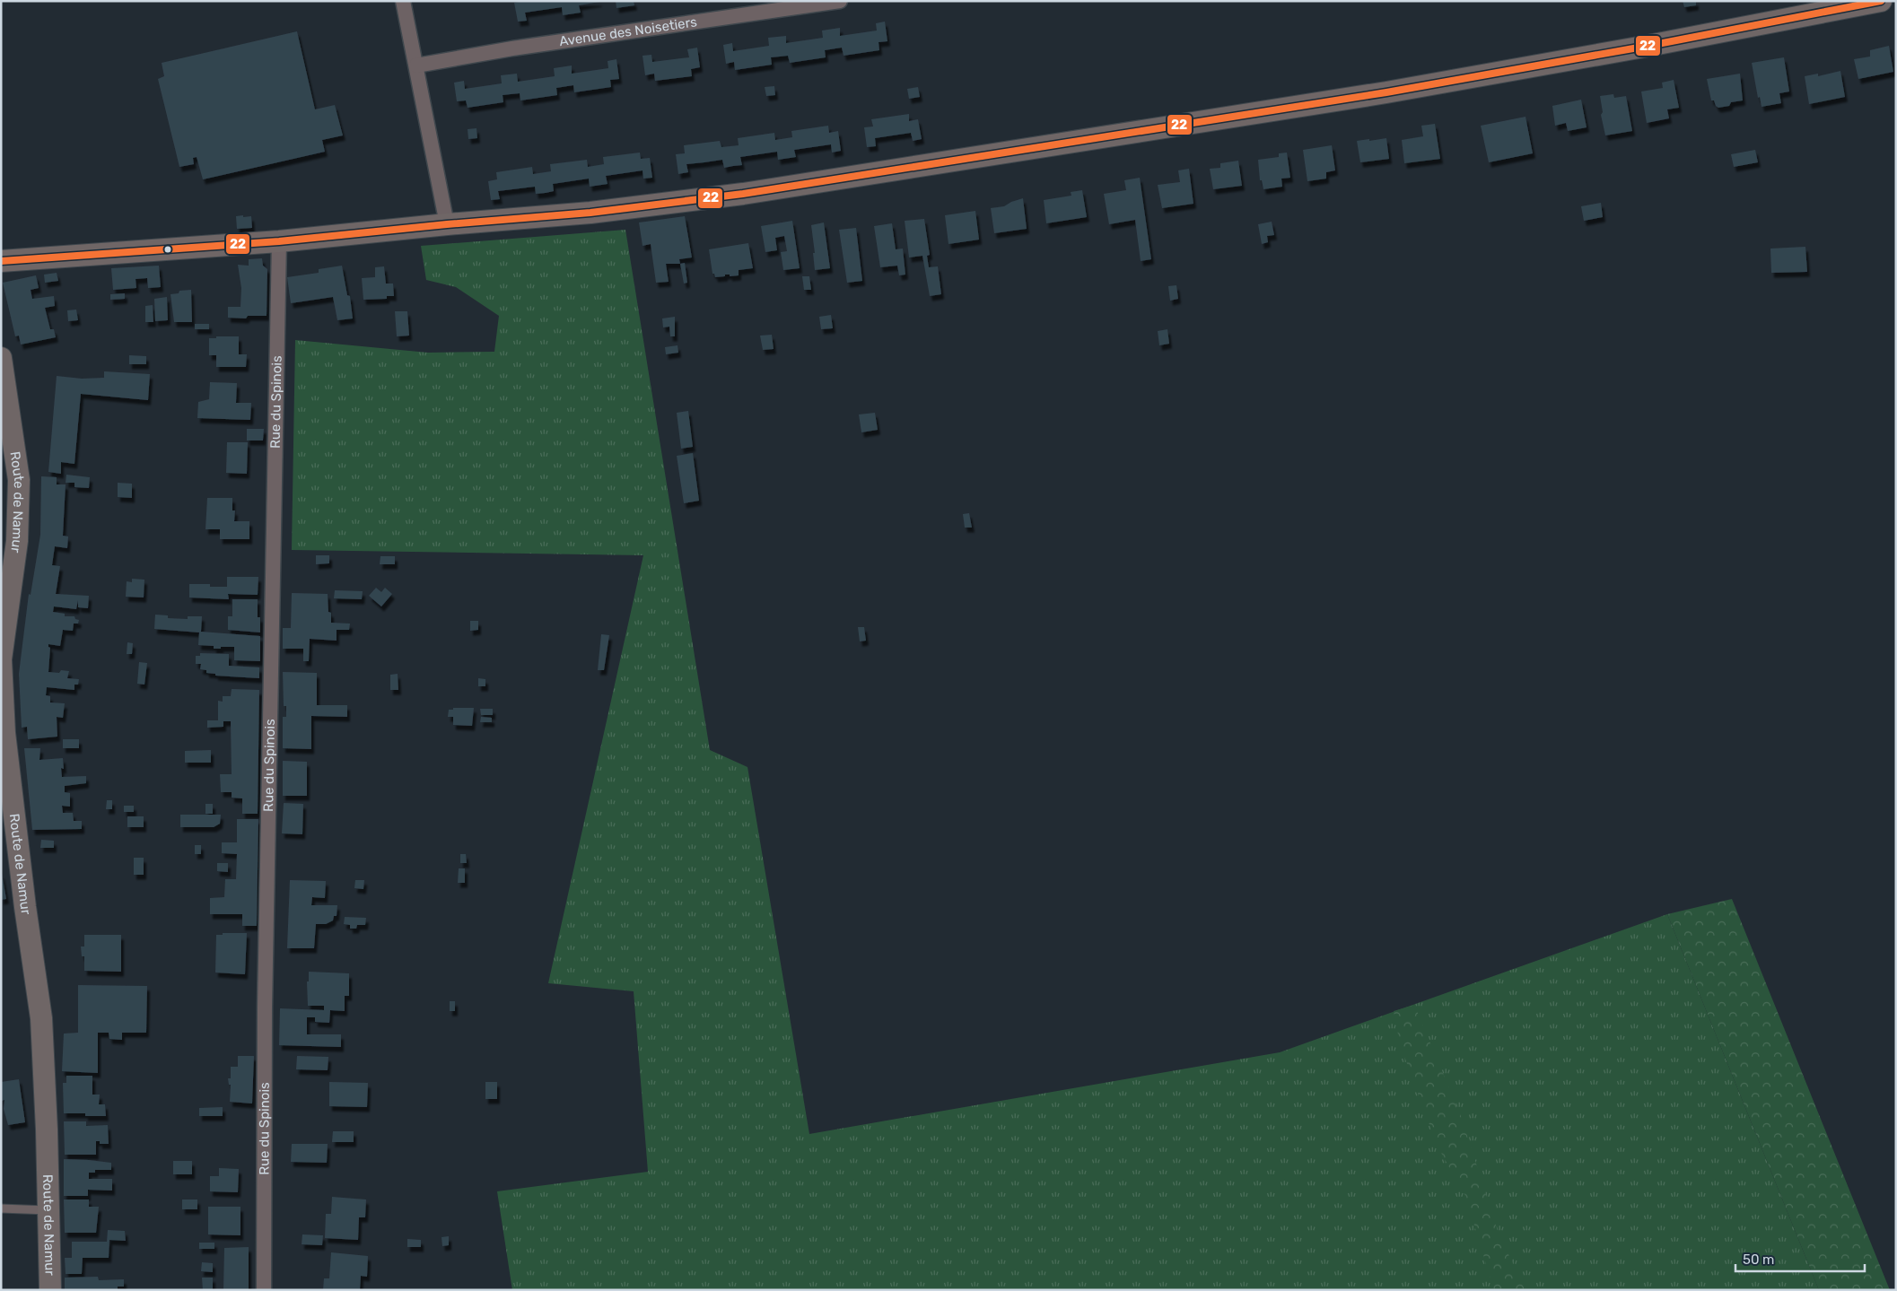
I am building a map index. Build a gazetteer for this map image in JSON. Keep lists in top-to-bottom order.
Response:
{
  "streets": {
    "street": ["Avenue des Noisetiers", "Rue du Spinois", "Route de Namur"]
  },
  "lines": ["transit line 22"],
  "scale_bar": "50 m"
}
